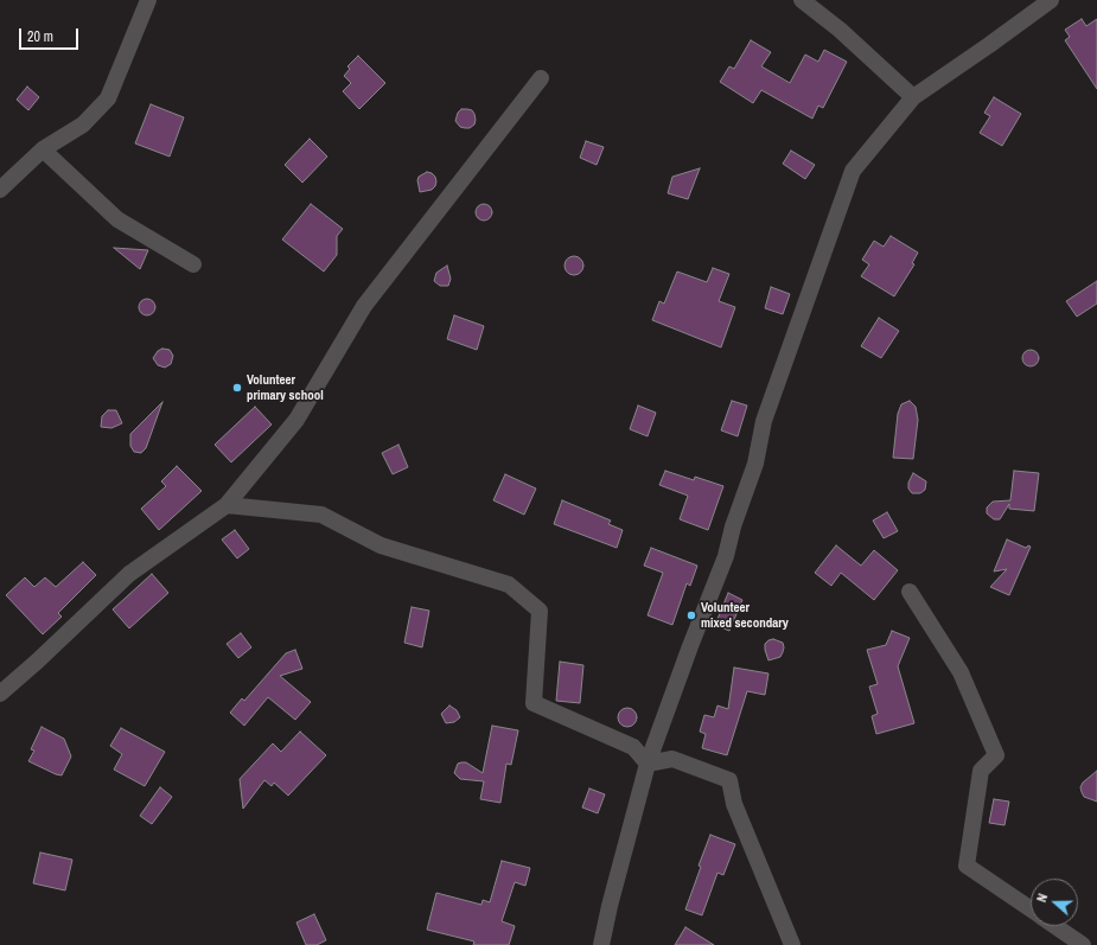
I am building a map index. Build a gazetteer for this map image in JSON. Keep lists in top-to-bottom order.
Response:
{
  "places": ["Volunteer primary school", "Volunteer mixed secondary"],
  "scale_bar": "20 m",
  "north": "left"
}
